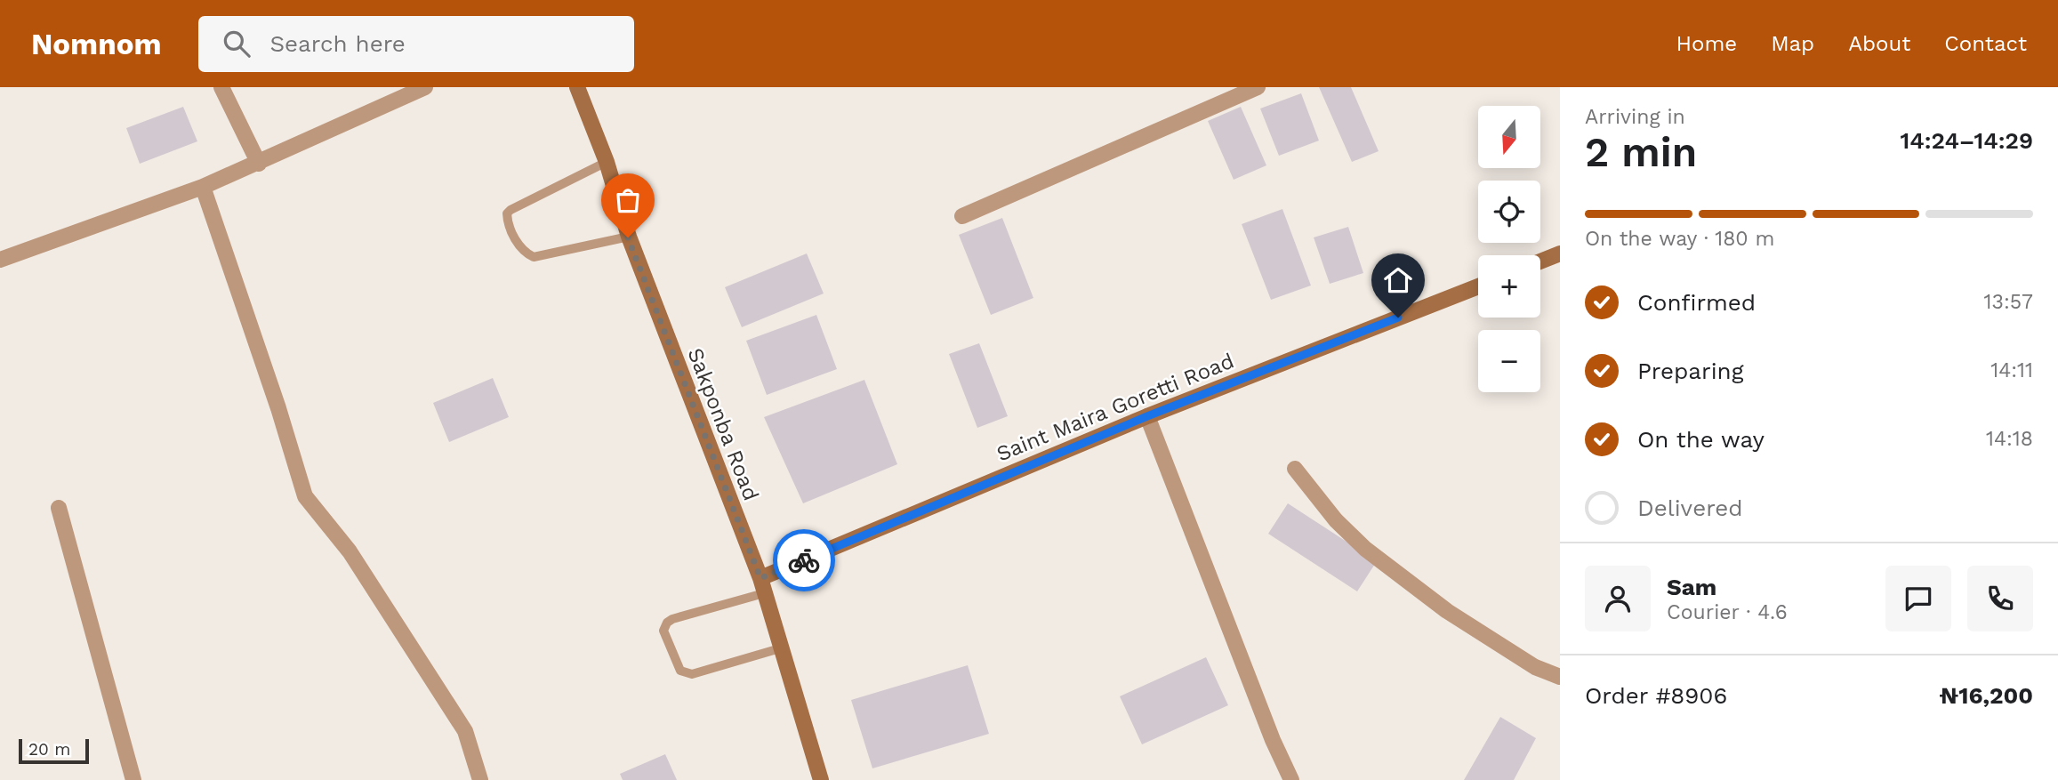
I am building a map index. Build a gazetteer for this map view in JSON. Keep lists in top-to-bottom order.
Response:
{
  "streets": {
    "street": ["Saint Maira Goretti Road", "Sakponba Road"]
  },
  "crossings": [
    ["Saint Maira Goretti Road", "Sakponba Road"]
  ],
  "scale_bar": "20 m",
  "north": "bottom",
  "page": {
    "header": "Nomnom",
    "search": "Search here",
    "nav": [
      "Home",
      "Map",
      "About",
      "Contact"
    ],
    "heading": ["2 min", "Arriving in", "14:24–14:29"],
    "panel": [
      "Sam",
      "Courier · 4.6",
      "Order #8906",
      "₦16,200"
    ],
    "map_buttons": ["+", "−"],
    "bar": "On the way · 180 m",
    "list": [
      ["Confirmed", "13:57"],
      ["Preparing", "14:11"],
      ["On the way", "14:18"],
      "Delivered"
    ],
    "scale": "20 m"
  }
}
